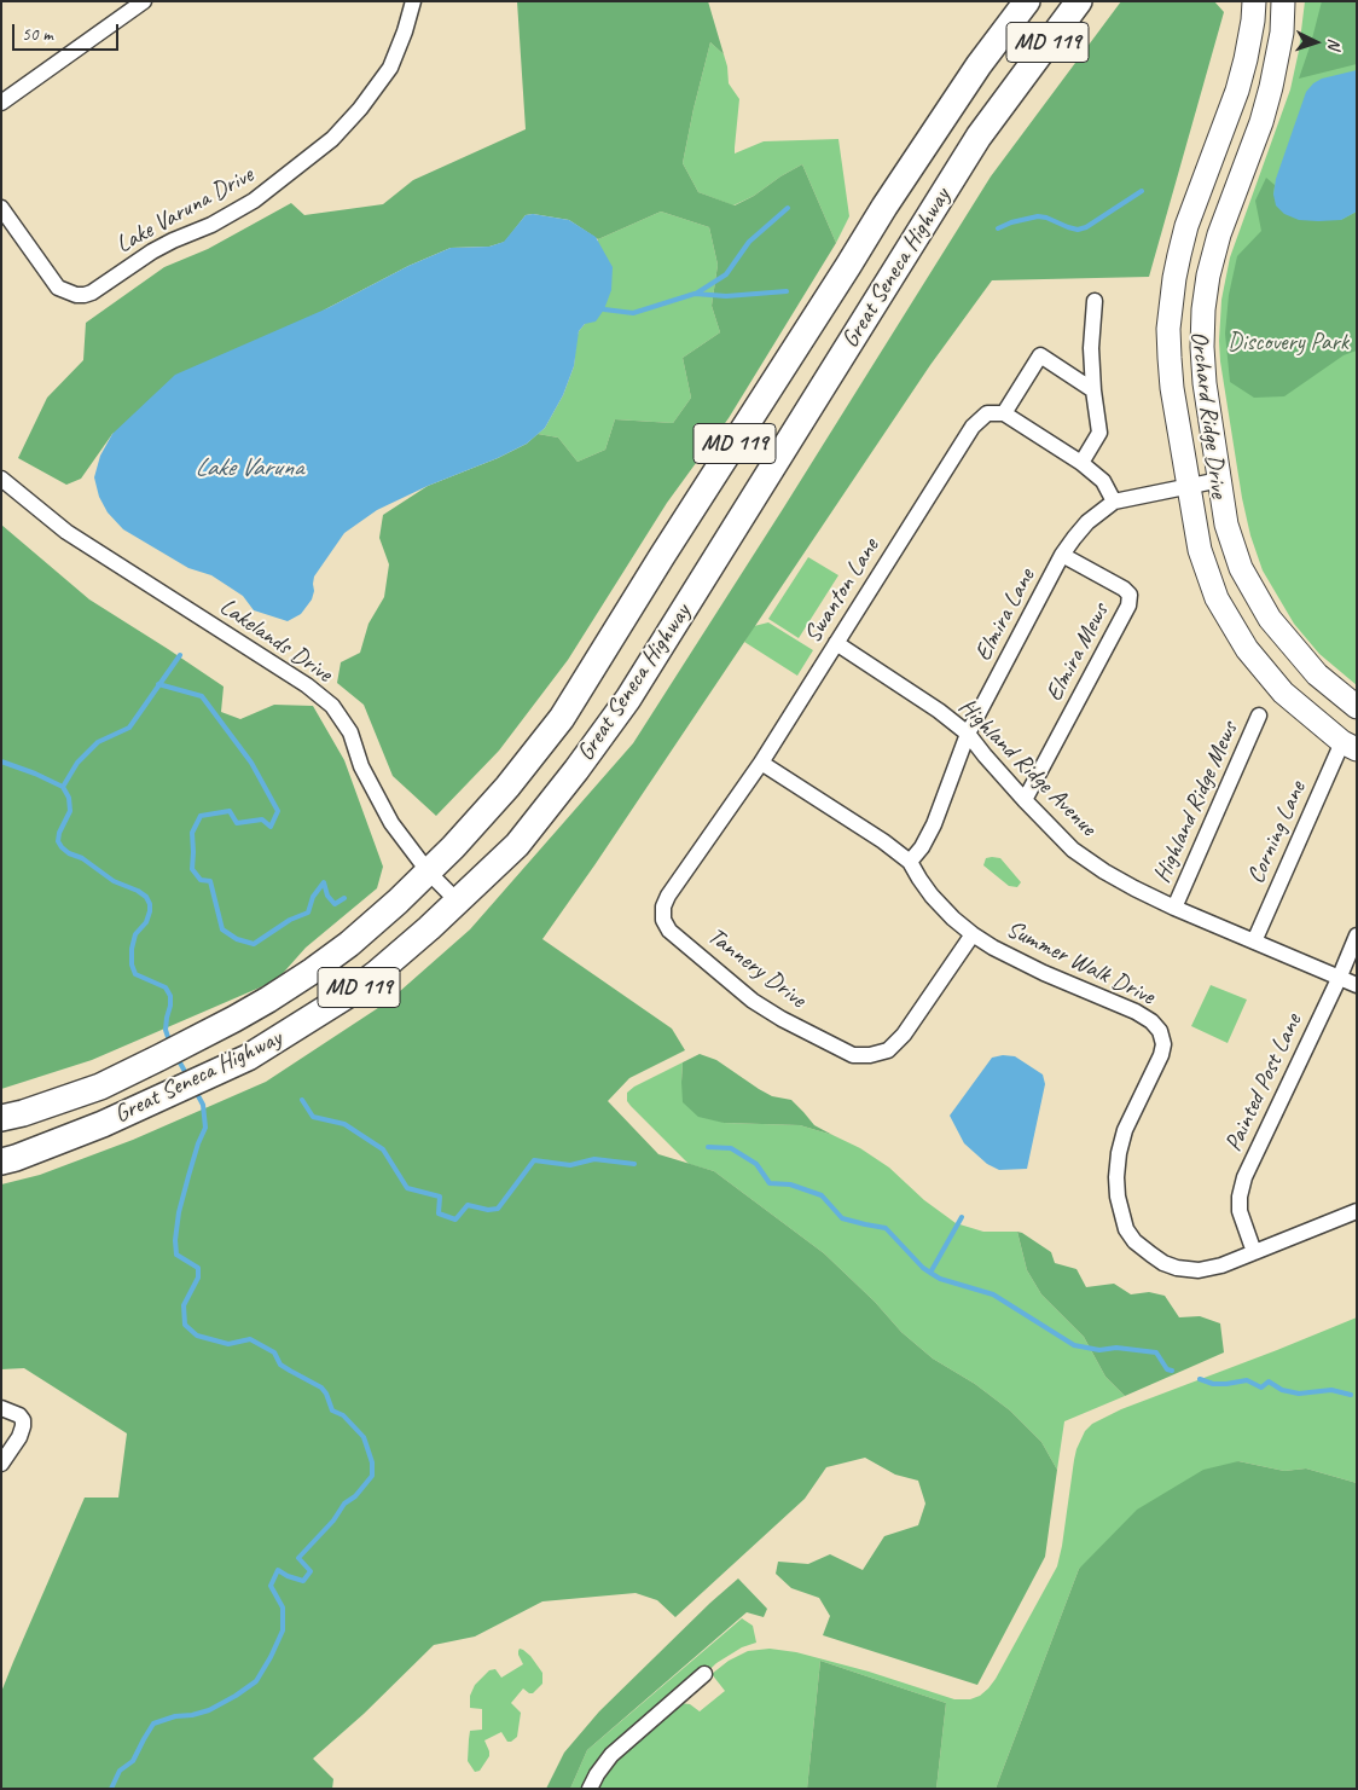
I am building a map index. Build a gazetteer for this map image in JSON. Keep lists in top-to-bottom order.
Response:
{
  "streets": {
    "main road": ["MD 119", "Great Seneca Highway"],
    "street": [
      "Lake Varuna Drive",
      "Orchard Ridge Drive",
      "Swanton Lane",
      "Elmira Lane",
      "Lakelands Drive",
      "Elmira Mews",
      "Highland Ridge Avenue",
      "Highland Ridge Mews",
      "Corning Lane",
      "Summer Walk Drive",
      "Tannery Drive",
      "Painted Post Lane"
    ]
  },
  "crossings": [
    ["Great Seneca Highway", "Lakelands Drive"],
    ["Orchard Ridge Drive", "Elmira Lane"],
    ["Orchard Ridge Drive", "Corning Lane"],
    ["Swanton Lane", "Highland Ridge Avenue"],
    ["Swanton Lane", "Summer Walk Drive"],
    ["Swanton Lane", "Tannery Drive"],
    ["Elmira Lane", "Elmira Mews"],
    ["Elmira Lane", "Highland Ridge Avenue"],
    ["Elmira Lane", "Summer Walk Drive"],
    ["Elmira Mews", "Highland Ridge Avenue"],
    ["Highland Ridge Avenue", "Highland Ridge Mews"],
    ["Highland Ridge Avenue", "Corning Lane"],
    ["Highland Ridge Avenue", "Painted Post Lane"],
    ["Summer Walk Drive", "Tannery Drive"],
    ["Summer Walk Drive", "Painted Post Lane"]
  ],
  "water": ["Lake Varuna"],
  "parks": ["Discovery Park"],
  "scale_bar": "50 m",
  "north": "right"
}
